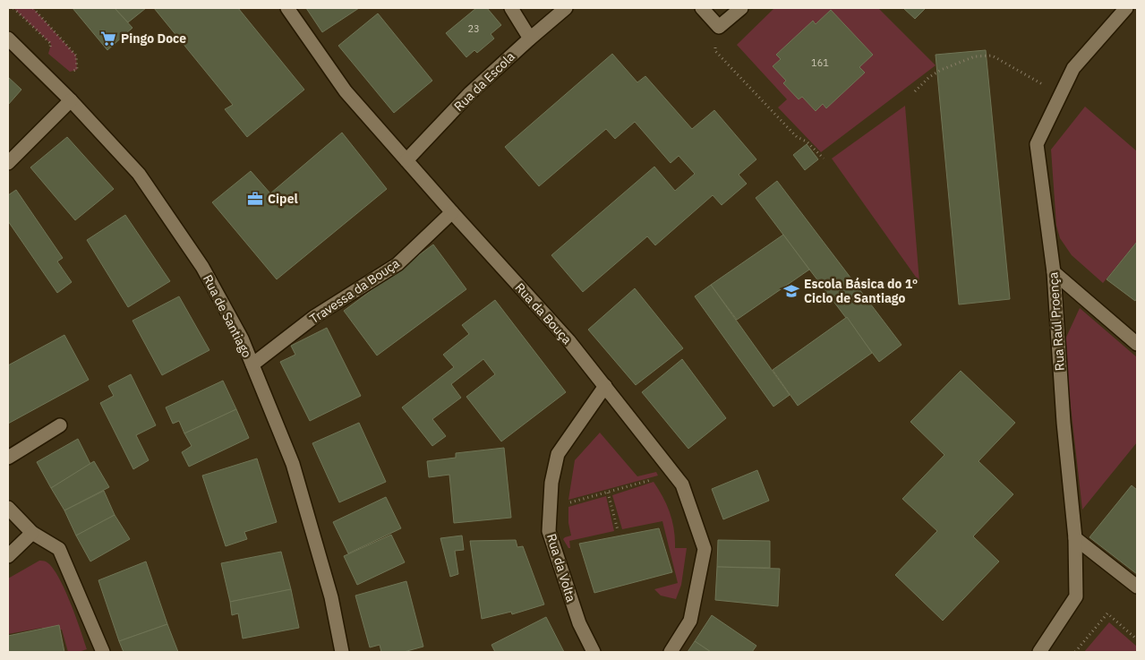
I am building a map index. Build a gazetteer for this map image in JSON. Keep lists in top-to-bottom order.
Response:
{
  "streets": {
    "street": [
      "Rua da Escola",
      "Travessa da Bouça",
      "Rua da Bouça",
      "Rua de Santiago",
      "Rua Raúl Proença",
      "Rua da Volta"
    ]
  },
  "crossings": [
    ["Rua da Escola", "Rua da Bouça"],
    ["Travessa da Bouça", "Rua da Bouça"],
    ["Travessa da Bouça", "Rua de Santiago"],
    ["Rua da Bouça", "Rua da Volta"]
  ],
  "places": {
    "supermarket": ["Pingo Doce"],
    "office": ["Cipel"],
    "school or university": ["Escola Básica do 1º Ciclo de Santiago"]
  },
  "house_numbers": ["23", "161"]
}
